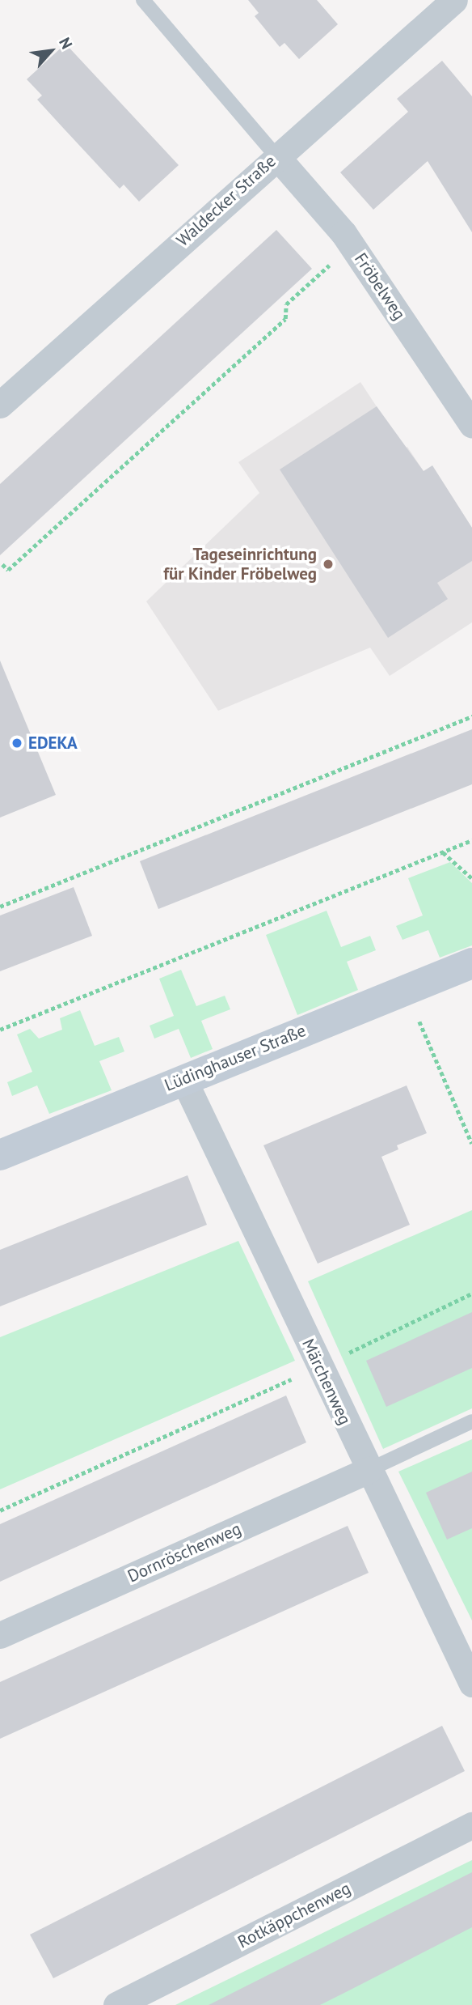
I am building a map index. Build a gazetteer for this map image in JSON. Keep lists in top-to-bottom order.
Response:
{
  "streets": {
    "street": [
      "Waldecker Straße",
      "Fröbelweg",
      "Lüdinghauser Straße",
      "Märchenweg",
      "Dornröschenweg",
      "Rotkäppchenweg"
    ]
  },
  "crossings": [
    ["Waldecker Straße", "Fröbelweg"],
    ["Lüdinghauser Straße", "Märchenweg"],
    ["Märchenweg", "Dornröschenweg"]
  ],
  "places": ["Tageseinrichtung für Kinder Fröbelweg", "EDEKA"],
  "north": "top right"
}
